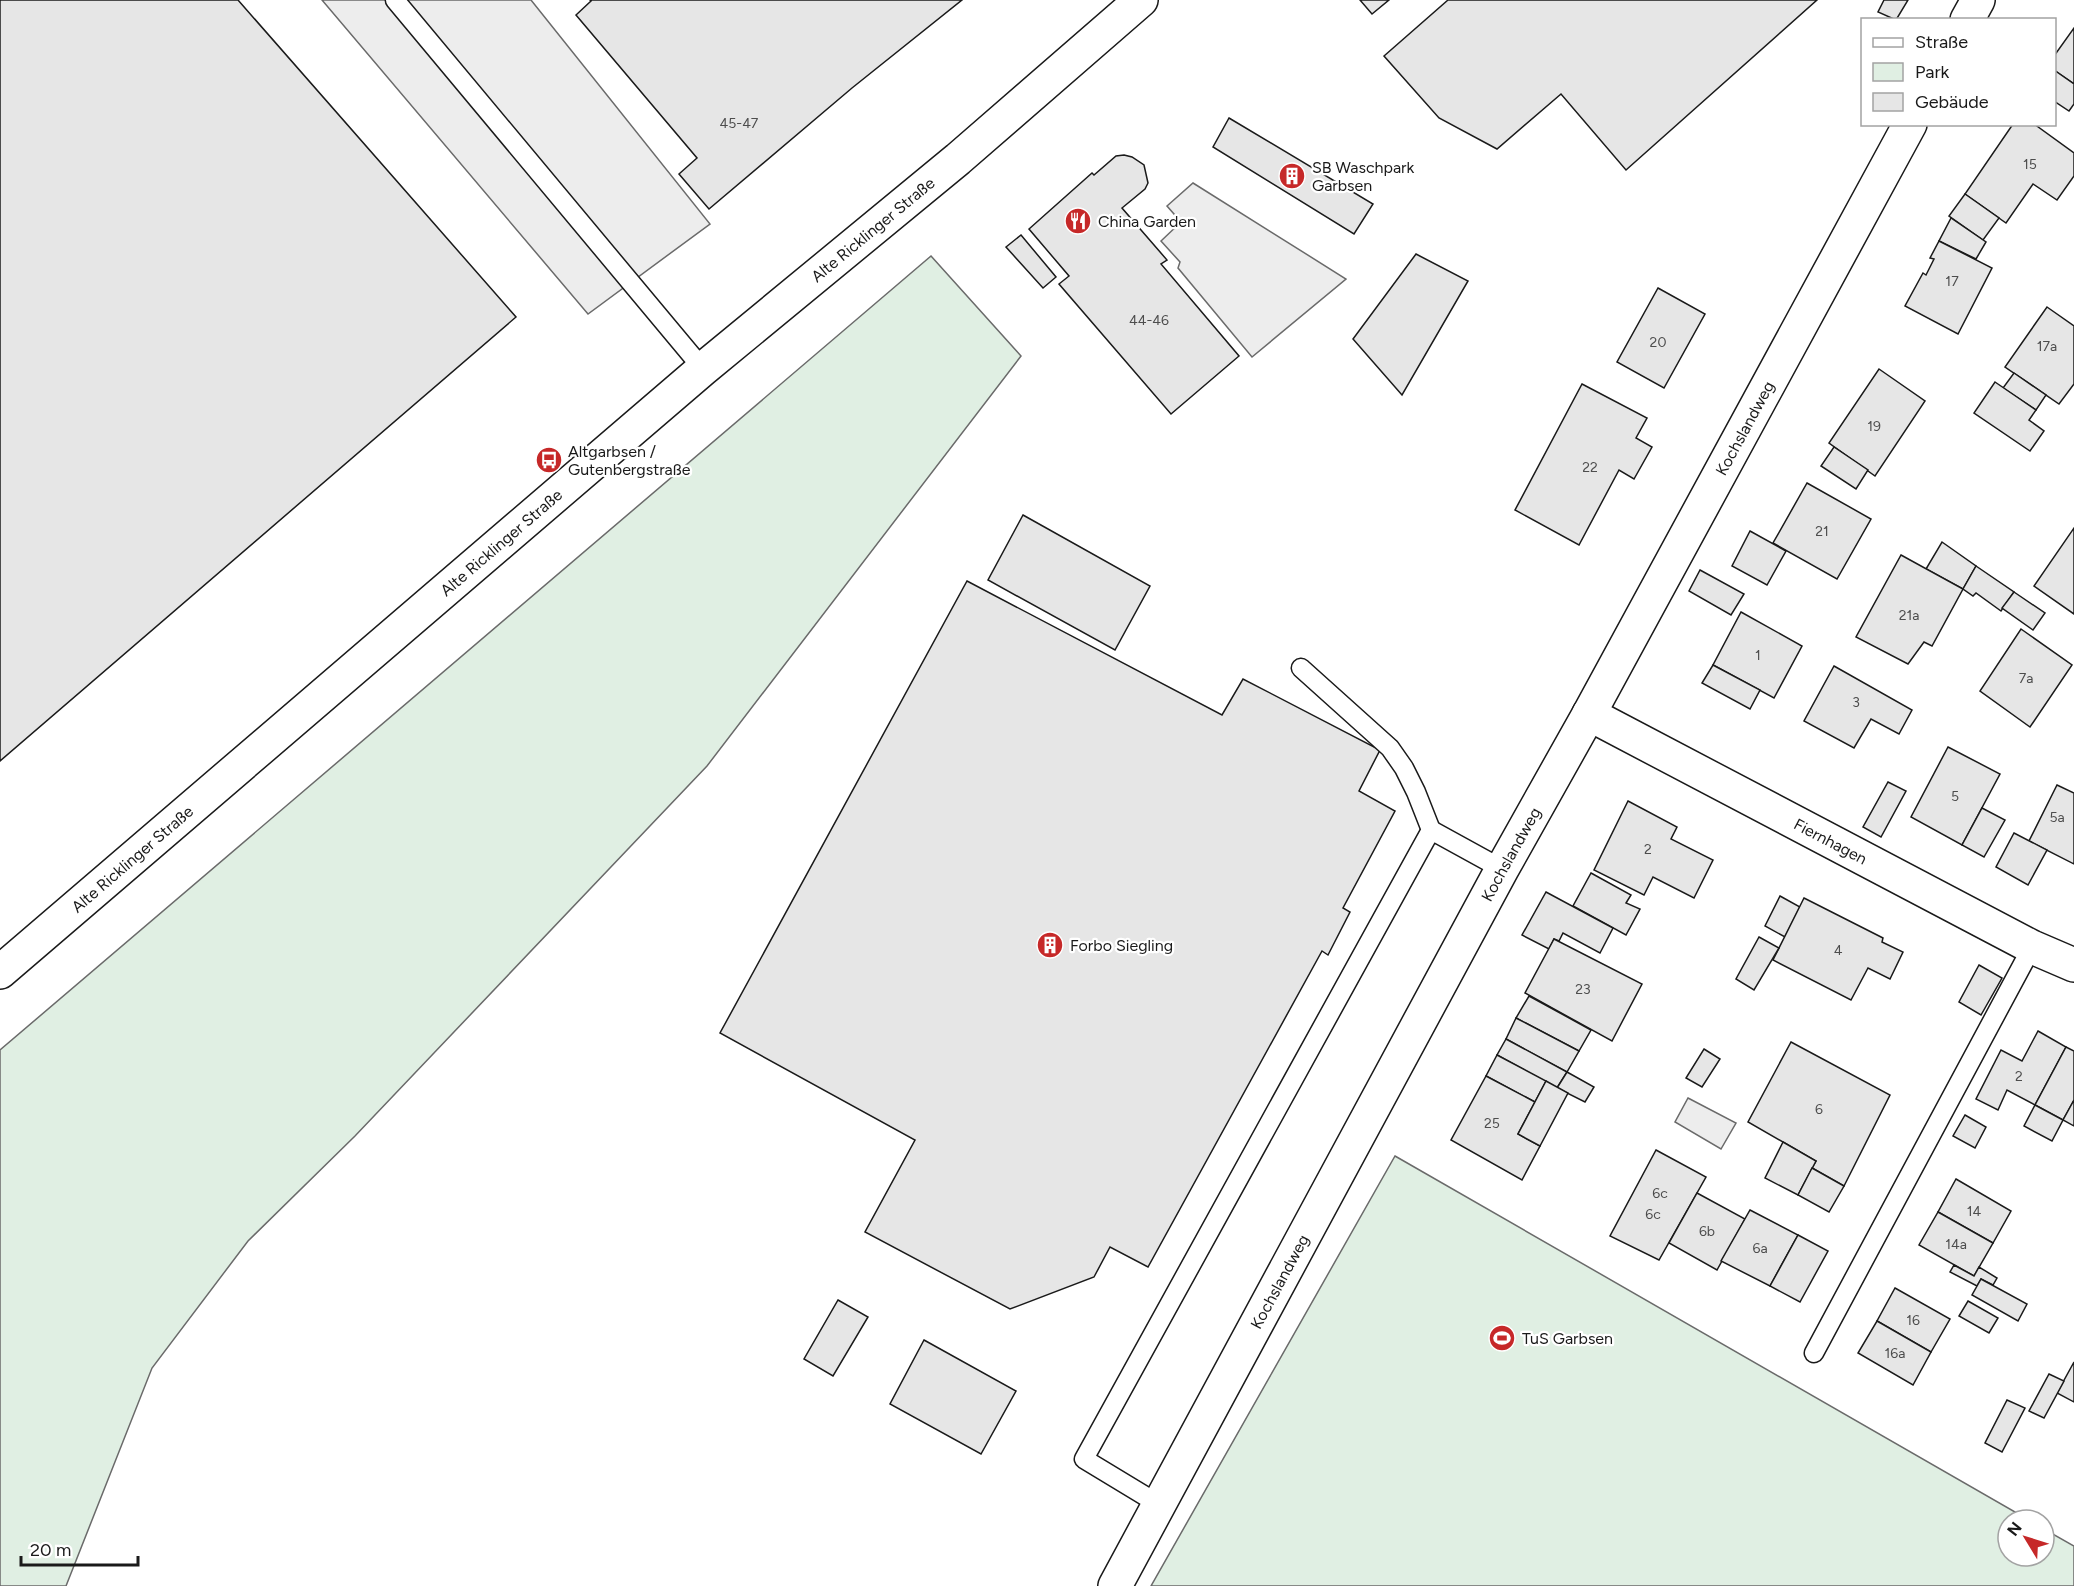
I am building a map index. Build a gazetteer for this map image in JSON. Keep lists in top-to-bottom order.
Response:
{
  "streets": {
    "street": ["Alte Ricklinger Straße", "Kochslandweg", "Fiernhagen"]
  },
  "crossings": [
    ["Kochslandweg", "Fiernhagen"]
  ],
  "places": {
    "building": ["SB Waschpark Garbsen", "Forbo Siegling"],
    "restaurant": ["China Garden"],
    "bus stop": ["Altgarbsen / Gutenbergstraße"],
    "sports": ["TuS Garbsen"]
  },
  "house_numbers": [
    "45-47",
    "15",
    "17",
    "44-46",
    "20",
    "17a",
    "19",
    "22",
    "21",
    "21a",
    "1",
    "7a",
    "3",
    "5",
    "5a",
    "2",
    "4",
    "23",
    "2",
    "6",
    "25",
    "6c",
    "14",
    "6c",
    "6b",
    "14a",
    "6a",
    "16",
    "16a"
  ],
  "legend": ["Straße", "Park", "Gebäude"],
  "scale_bar": "20 m",
  "north": "top left"
}
